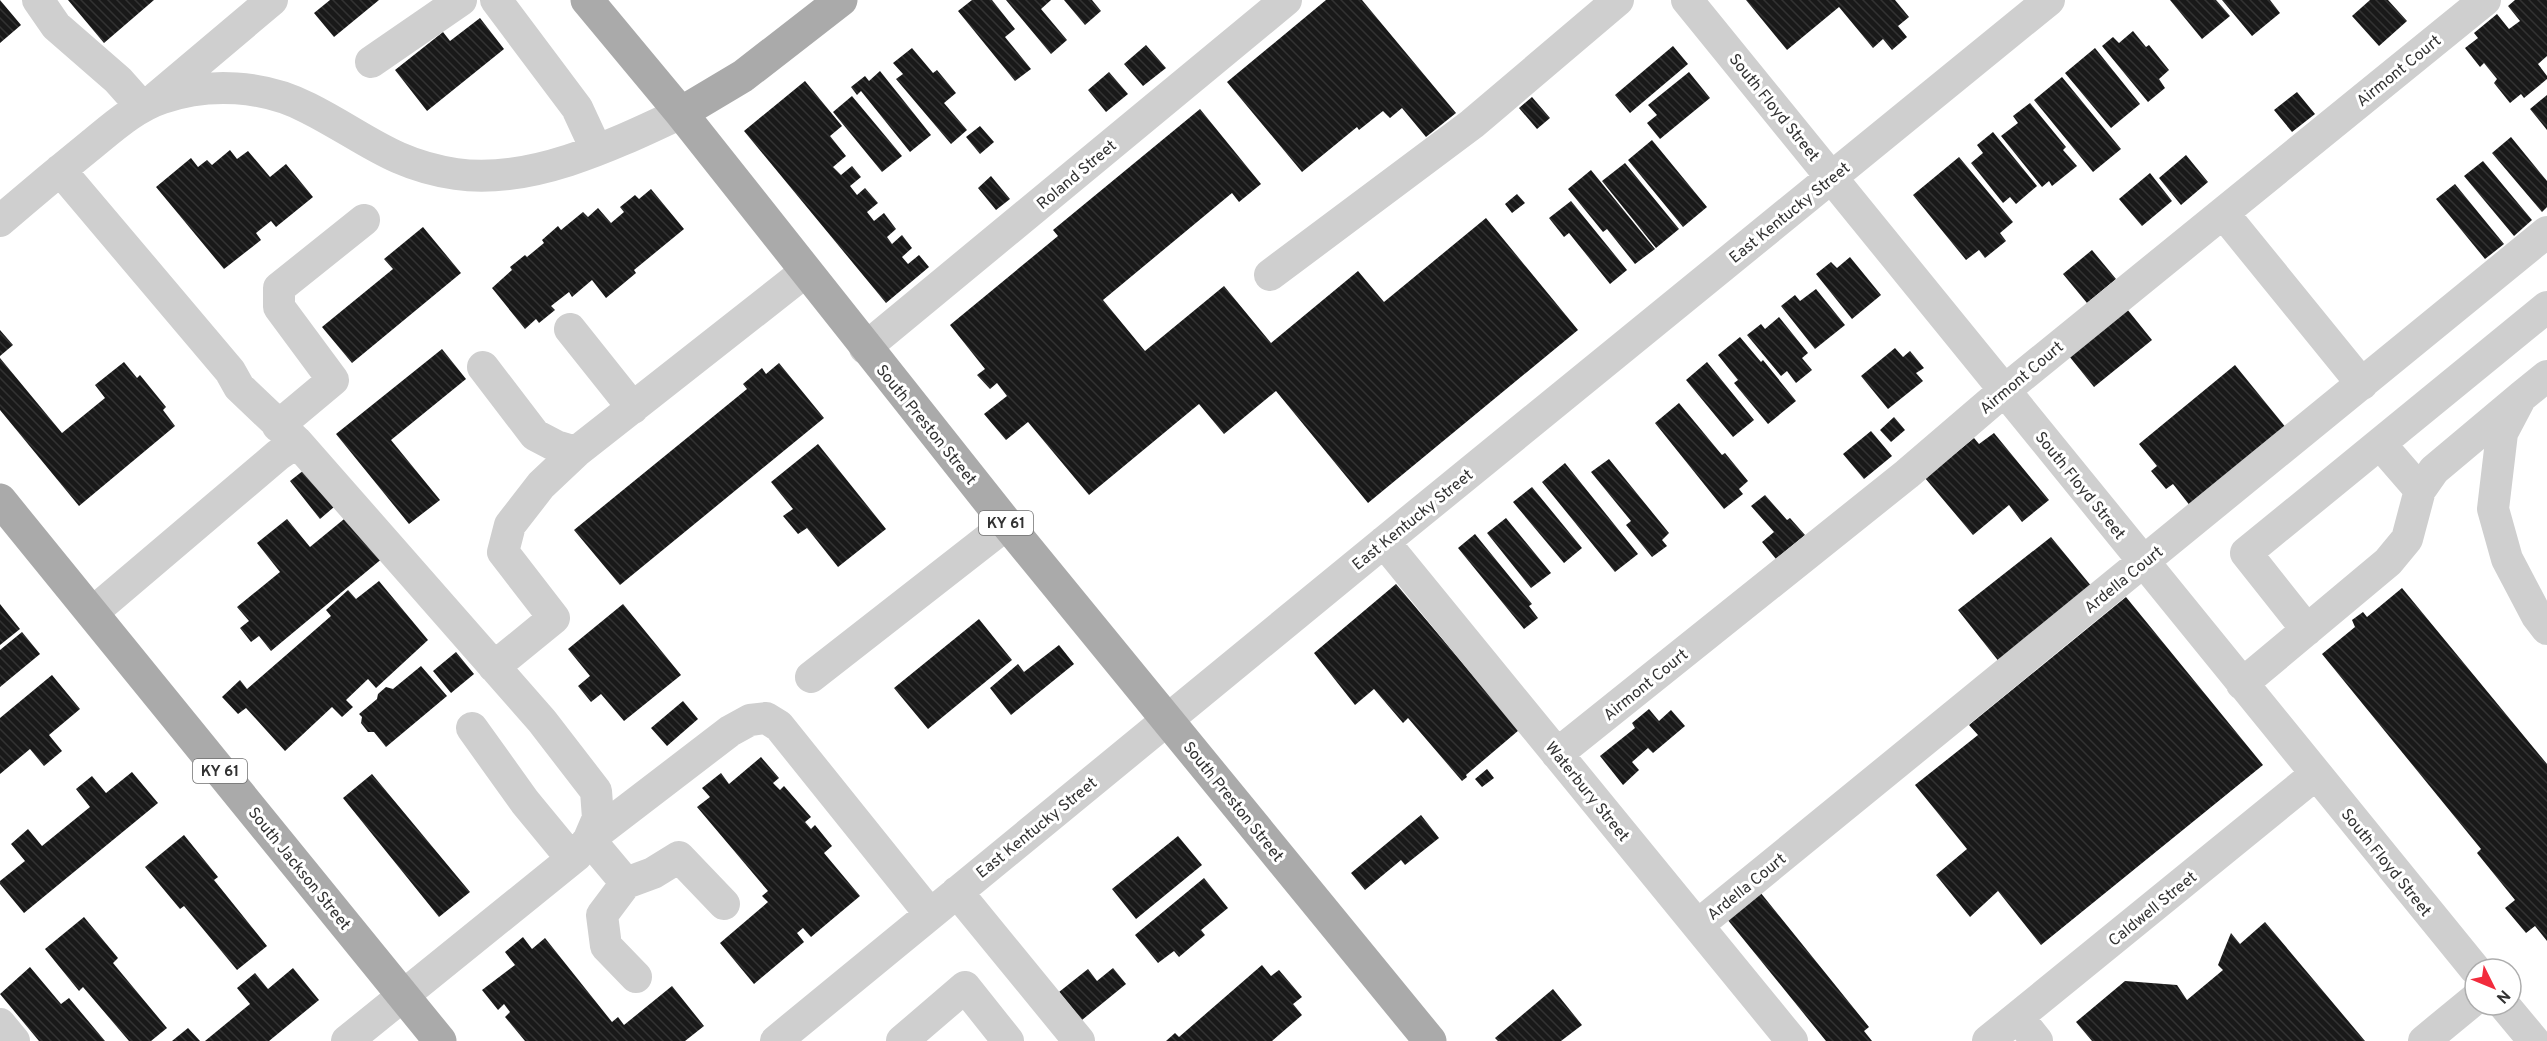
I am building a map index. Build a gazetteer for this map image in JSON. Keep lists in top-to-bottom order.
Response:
{
  "streets": {
    "main road": ["South Preston Street", "KY 61", "South Jackson Street"],
    "street": [
      "Airmont Court",
      "South Floyd Street",
      "Roland Street",
      "East Kentucky Street",
      "Ardella Court",
      "Waterbury Street",
      "Caldwell Street"
    ]
  },
  "crossings": [
    ["Airmont Court", "South Floyd Street"],
    ["Airmont Court", "Waterbury Street"],
    ["South Floyd Street", "East Kentucky Street"],
    ["South Floyd Street", "Ardella Court"],
    ["South Floyd Street", "Caldwell Street"],
    ["Roland Street", "South Preston Street"],
    ["East Kentucky Street", "South Preston Street"],
    ["East Kentucky Street", "Waterbury Street"],
    ["Ardella Court", "Waterbury Street"]
  ],
  "north": "bottom right"
}
